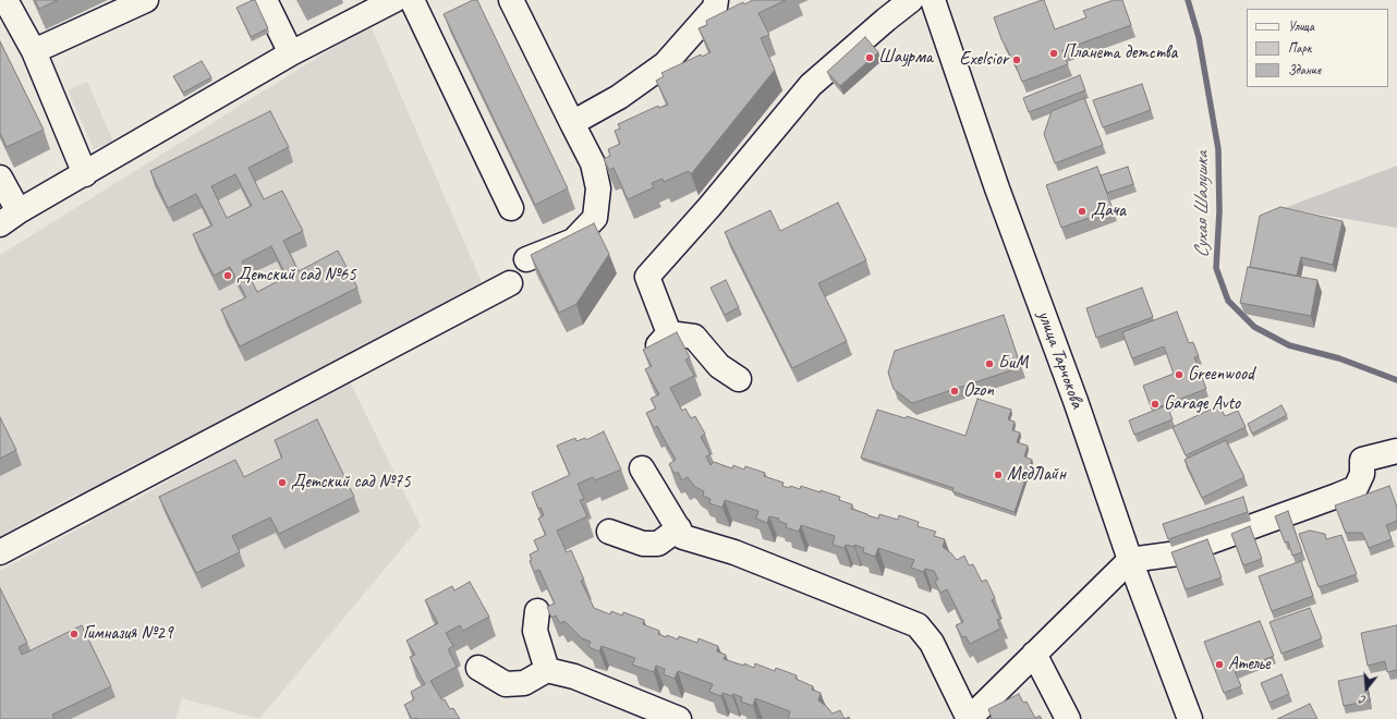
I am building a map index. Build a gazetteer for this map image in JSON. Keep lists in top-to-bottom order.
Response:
{
  "streets": {
    "main road": ["улица Тарчокова"]
  },
  "water": ["Сухая Шалушка"],
  "places": [
    "Планета детства",
    "Шаурма",
    "Exelsior",
    "Дача",
    "Детский сад №65",
    "БиМ",
    "Greenwood",
    "Ozon",
    "Garage Avto",
    "МедЛайн",
    "Детский сад №75",
    "Гимназия №29",
    "Ателье"
  ],
  "legend": ["Улица", "Парк", "Здание"],
  "north": "bottom"
}
